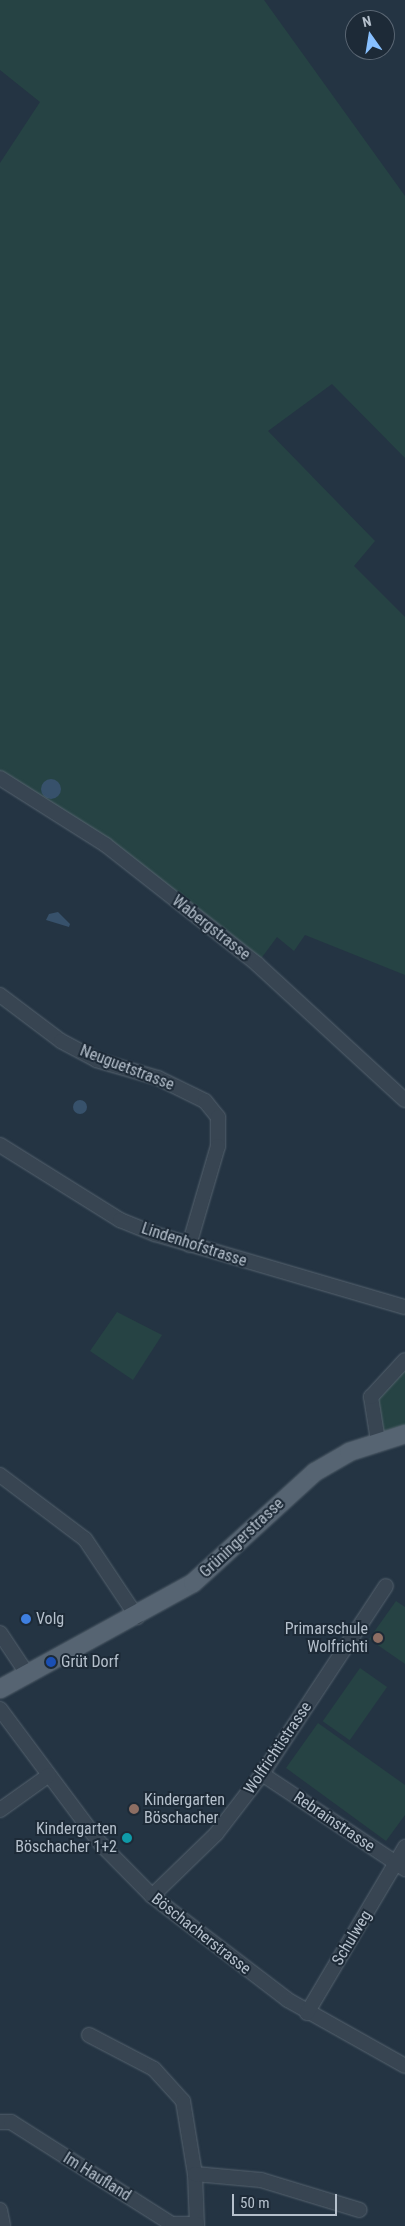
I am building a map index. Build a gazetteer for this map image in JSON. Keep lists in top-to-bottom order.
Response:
{
  "streets": {
    "main road": ["Grüningerstrasse"],
    "street": [
      "Wabergstrasse",
      "Neuguetstrasse",
      "Lindenhofstrasse",
      "Wolfrichtistrasse",
      "Rebrainstrasse",
      "Böschacherstrasse",
      "Schulweg",
      "Im Haufland"
    ]
  },
  "crossings": [
    ["Neuguetstrasse", "Lindenhofstrasse"],
    ["Wolfrichtistrasse", "Rebrainstrasse"],
    ["Wolfrichtistrasse", "Böschacherstrasse"],
    ["Rebrainstrasse", "Schulweg"],
    ["Böschacherstrasse", "Schulweg"]
  ],
  "places": [
    "Volg",
    "Primarschule Wolfrichti",
    "Grüt Dorf",
    "Kindergarten Böschacher",
    "Kindergarten Böschacher 1+2"
  ],
  "scale_bar": "50 m",
  "north": "top"
}
